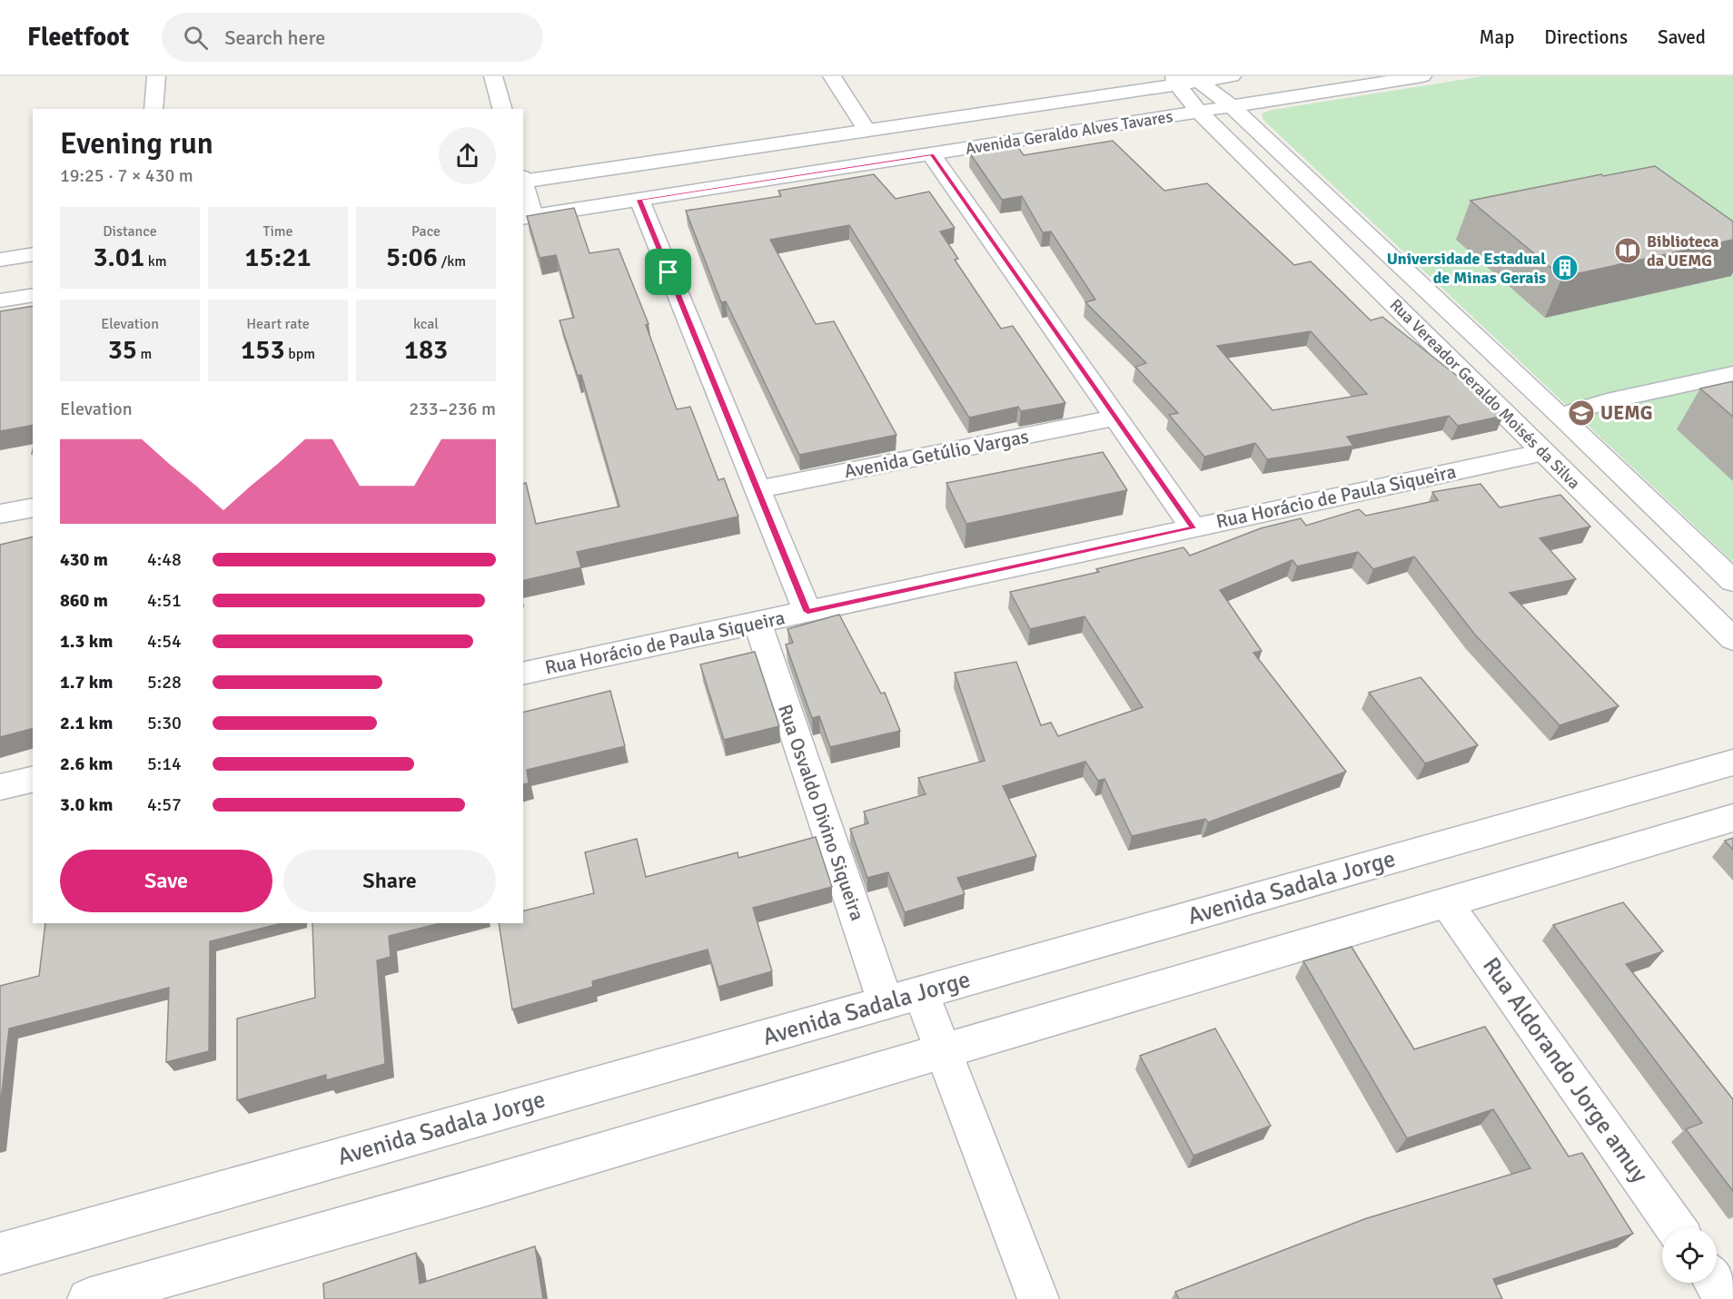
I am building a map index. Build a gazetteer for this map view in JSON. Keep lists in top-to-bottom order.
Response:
{
  "streets": {
    "street": [
      "Avenida Geraldo Alves Tavares",
      "Rua Vereador Geraldo Moisés da Silva",
      "Avenida Getúlio Vargas",
      "Rua Horácio de Paula Siqueira",
      "Rua Osvaldo Divino Siqueira",
      "Avenida Sadala Jorge",
      "Rua Aldorando Jorge amuy"
    ]
  },
  "crossings": [
    ["Avenida Geraldo Alves Tavares", "Rua Vereador Geraldo Moisés da Silva"],
    ["Rua Vereador Geraldo Moisés da Silva", "Rua Horácio de Paula Siqueira"],
    ["Rua Horácio de Paula Siqueira", "Rua Osvaldo Divino Siqueira"],
    ["Rua Osvaldo Divino Siqueira", "Avenida Sadala Jorge"]
  ],
  "places": {
    "library": ["Biblioteca da UEMG"],
    "building": ["Universidade Estadual de Minas Gerais"],
    "school or university": ["UEMG"]
  },
  "page": {
    "header": "Fleetfoot",
    "search": "Search here",
    "nav": ["Map", "Directions", "Saved"],
    "heading": ["Evening run", "19:25 · 7 × 430 m"],
    "stats": [
      ["Distance", "3.01 km"],
      ["Time", "15:21"],
      ["Pace", "5:06 /km"],
      ["Elevation", "35 m"],
      ["Heart rate", "153 bpm"],
      ["kcal", "183"]
    ],
    "chart": ["Elevation", "233–236 m"],
    "list": [
      {
        "name": "430 m",
        "note": "4:48"
      },
      {
        "name": "860 m",
        "note": "4:51"
      },
      {
        "name": "1.3 km",
        "note": "4:54"
      },
      {
        "name": "1.7 km",
        "note": "5:28"
      },
      {
        "name": "2.1 km",
        "note": "5:30"
      },
      {
        "name": "2.6 km",
        "note": "5:14"
      },
      {
        "name": "3.0 km",
        "note": "4:57"
      }
    ],
    "buttons": ["Save", "Share"]
  }
}
